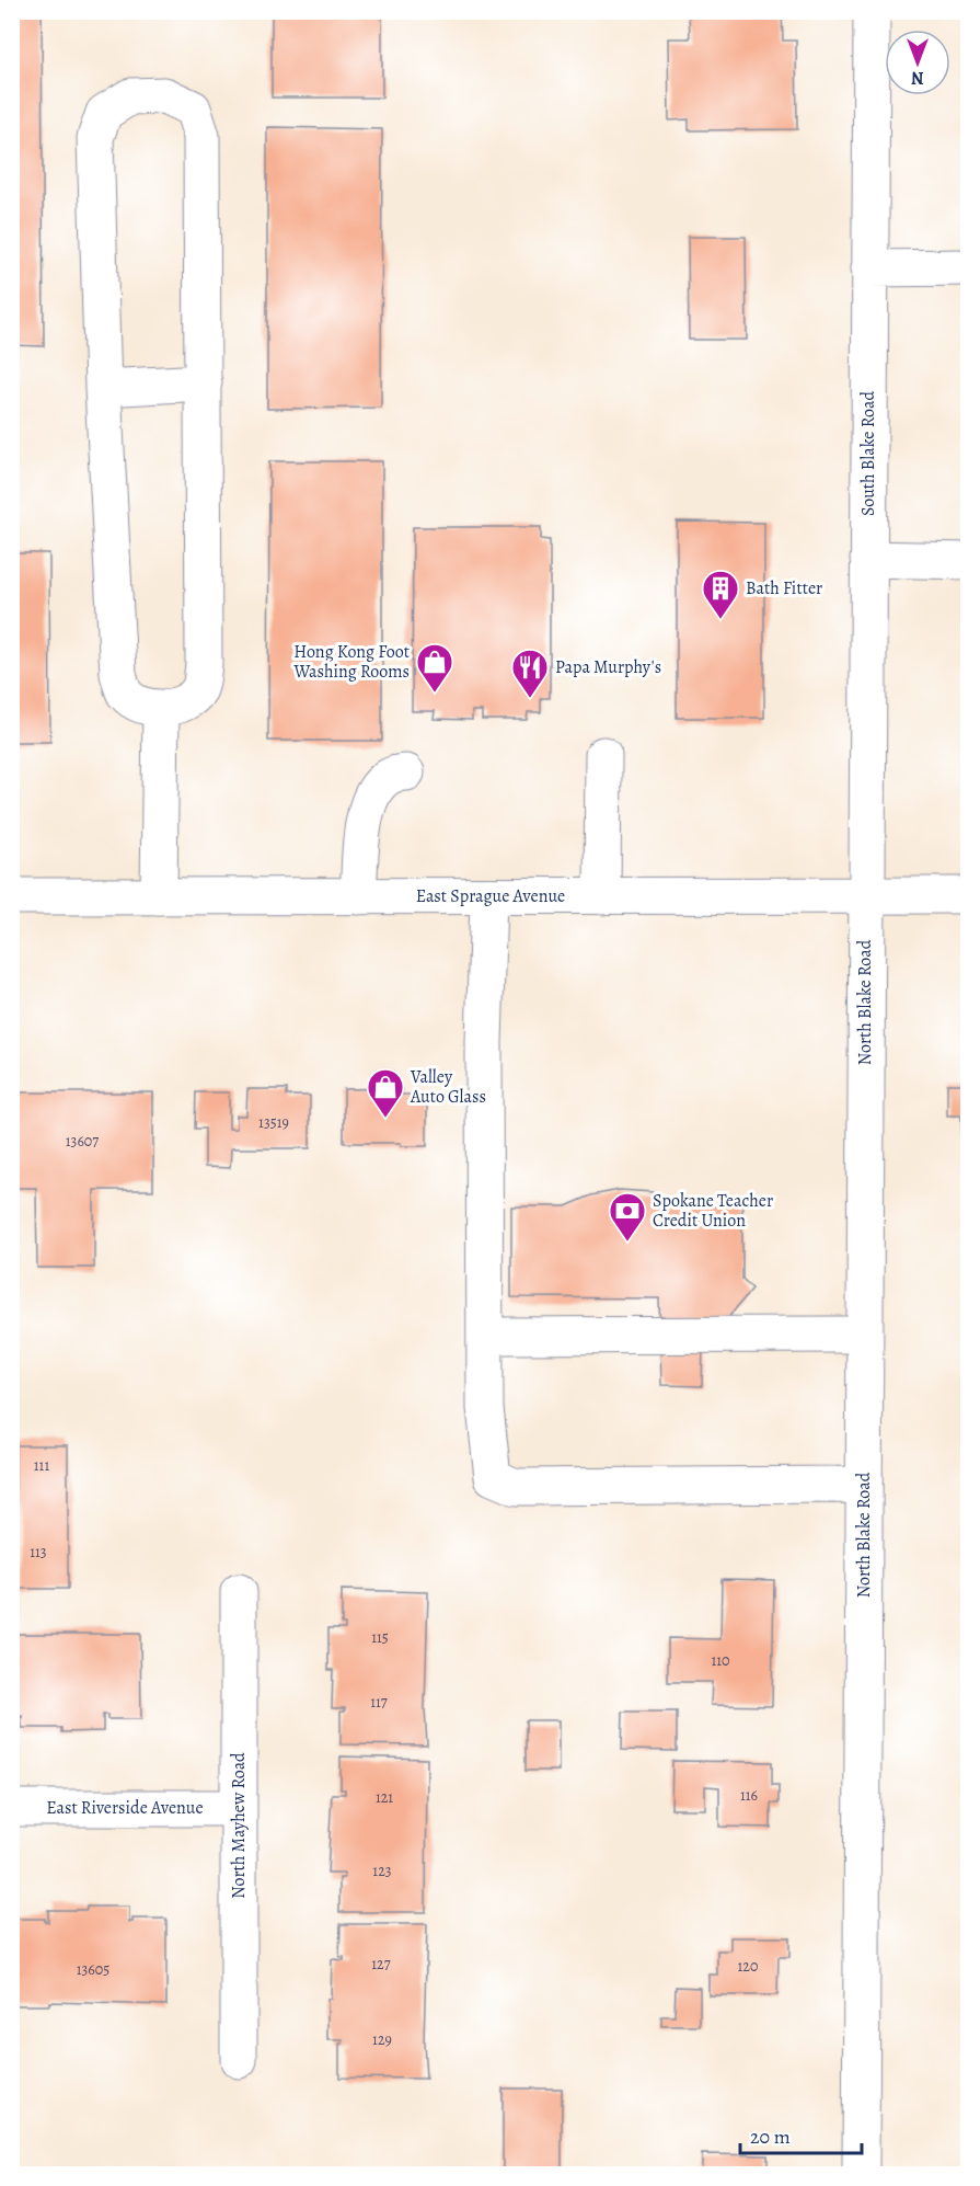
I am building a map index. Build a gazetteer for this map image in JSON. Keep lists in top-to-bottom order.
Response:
{
  "streets": {
    "street": [
      "South Blake Road",
      "East Sprague Avenue",
      "North Blake Road",
      "East Riverside Avenue",
      "North Mayhew Road"
    ]
  },
  "crossings": [
    ["South Blake Road", "East Sprague Avenue"],
    ["South Blake Road", "North Blake Road"],
    ["East Sprague Avenue", "North Blake Road"],
    ["East Riverside Avenue", "North Mayhew Road"]
  ],
  "places": {
    "building": ["Bath Fitter"],
    "shop": ["Hong Kong Foot Washing Rooms", "Valley Auto Glass"],
    "restaurant": ["Papa Murphy's"],
    "bank": ["Spokane Teacher Credit Union"]
  },
  "house_numbers": [
    "13519",
    "13607",
    "111",
    "113",
    "115",
    "110",
    "117",
    "116",
    "121",
    "123",
    "127",
    "120",
    "13605",
    "129"
  ],
  "scale_bar": "20 m",
  "north": "bottom"
}
